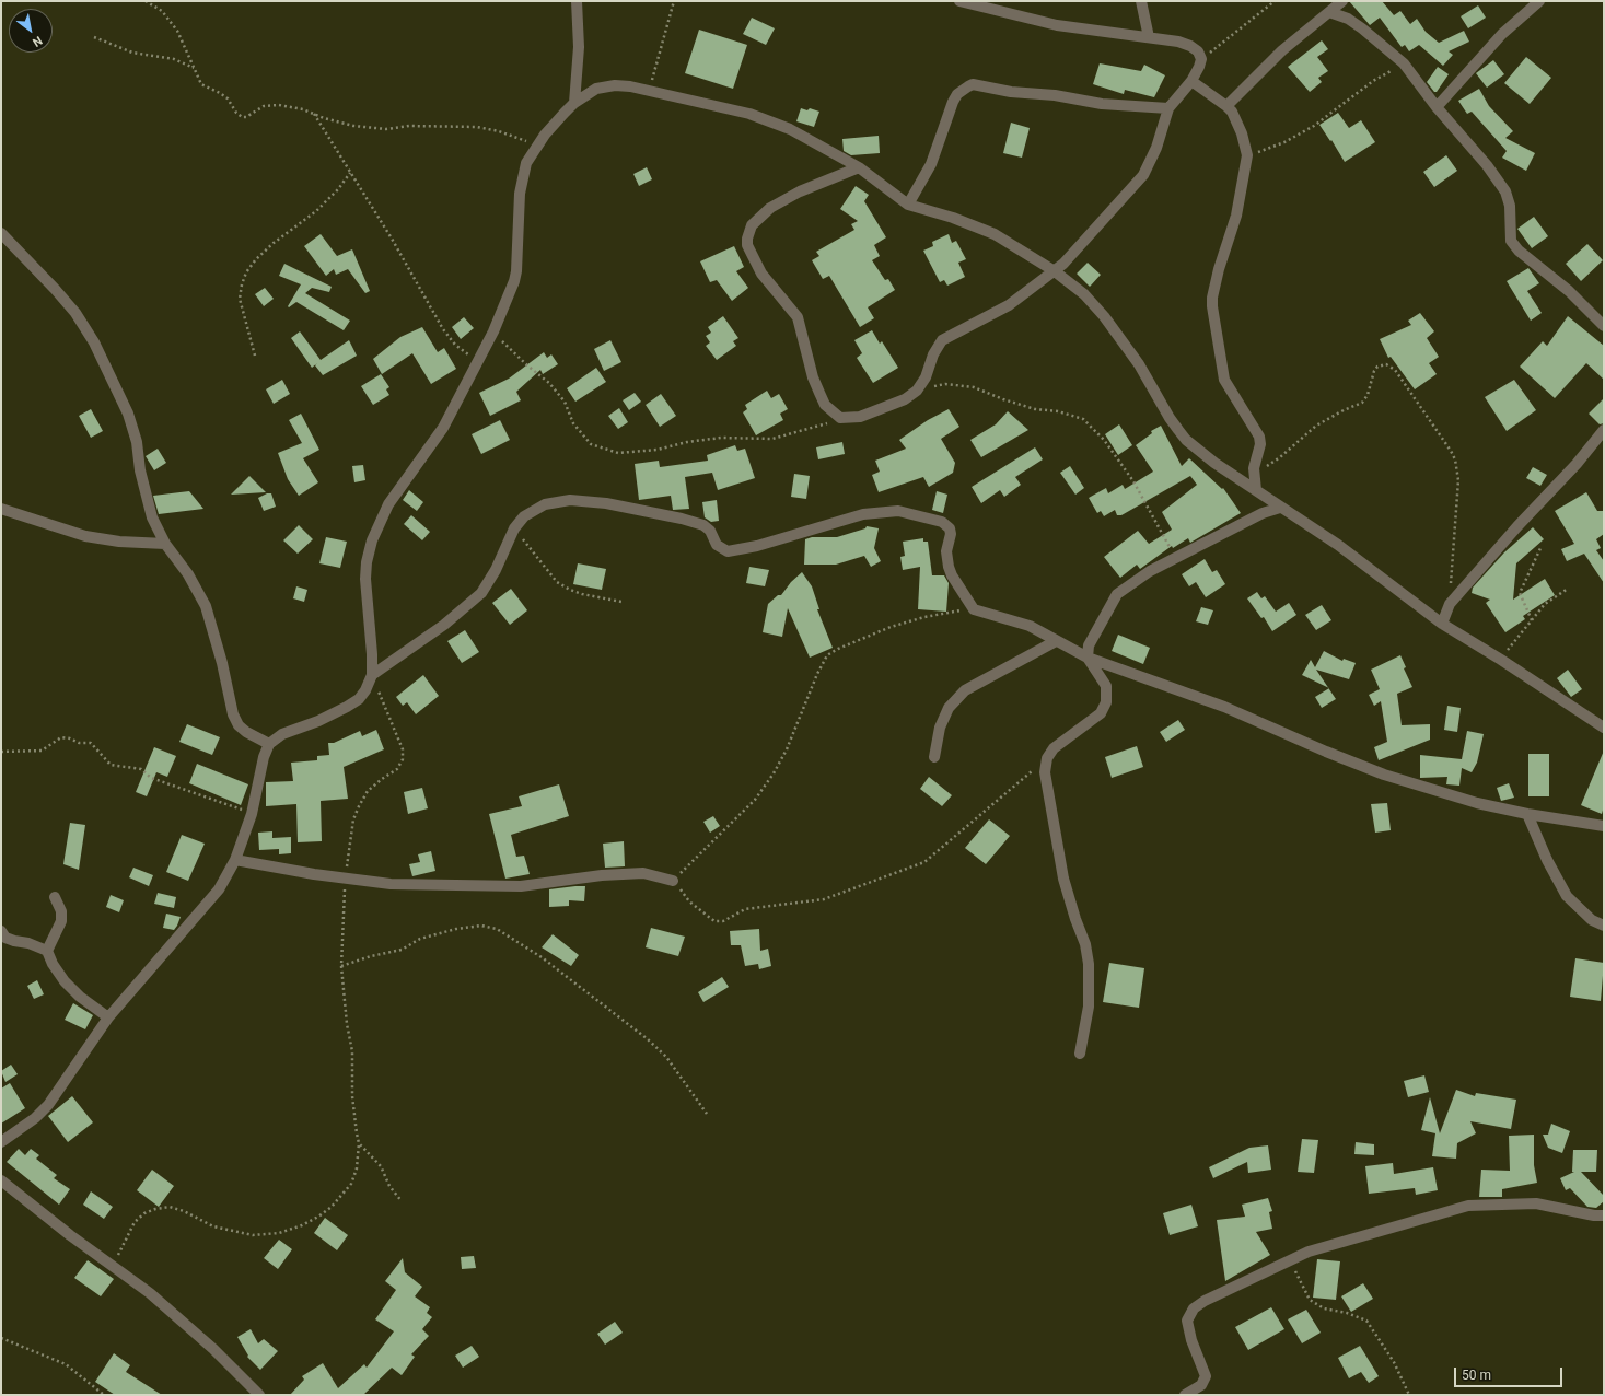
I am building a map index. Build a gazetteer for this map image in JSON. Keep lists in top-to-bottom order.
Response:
{
  "scale_bar": "50 m",
  "north": "bottom right"
}
